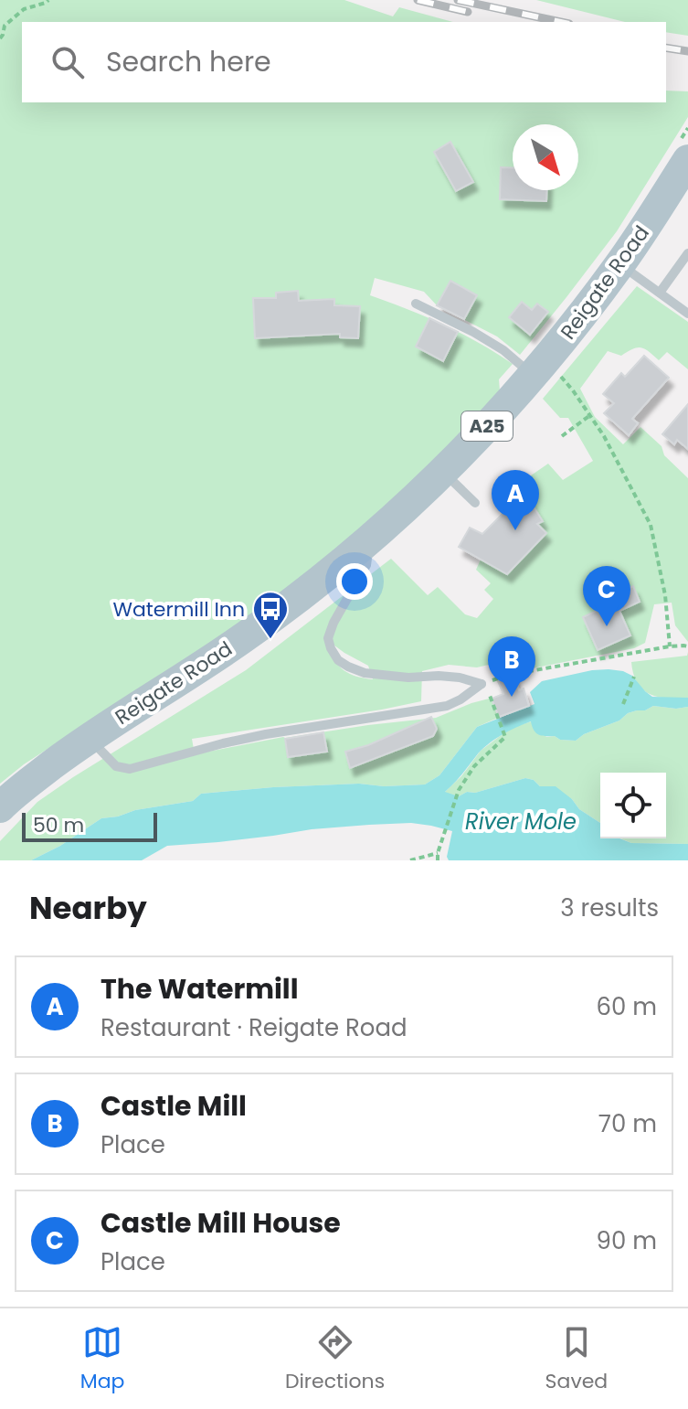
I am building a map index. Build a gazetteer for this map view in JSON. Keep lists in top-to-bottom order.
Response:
{
  "streets": {
    "main road": ["Reigate Road", "A25"]
  },
  "water": ["River Mole"],
  "places": {
    "bus stop": ["Watermill Inn"]
  },
  "scale_bar": "50 m",
  "north": "bottom right",
  "page": {
    "search": "Search here",
    "pins": ["A", "C", "B"],
    "scale": "50 m",
    "heading": ["Nearby", "3 results"],
    "list": [
      {
        "mark": "A",
        "name": "The Watermill",
        "note": "Restaurant · Reigate Road",
        "value": "60 m"
      },
      {
        "mark": "B",
        "name": "Castle Mill",
        "note": "Place",
        "value": "70 m"
      },
      {
        "mark": "C",
        "name": "Castle Mill House",
        "note": "Place",
        "value": "90 m"
      }
    ],
    "nav": ["Map", "Directions", "Saved"]
  }
}
